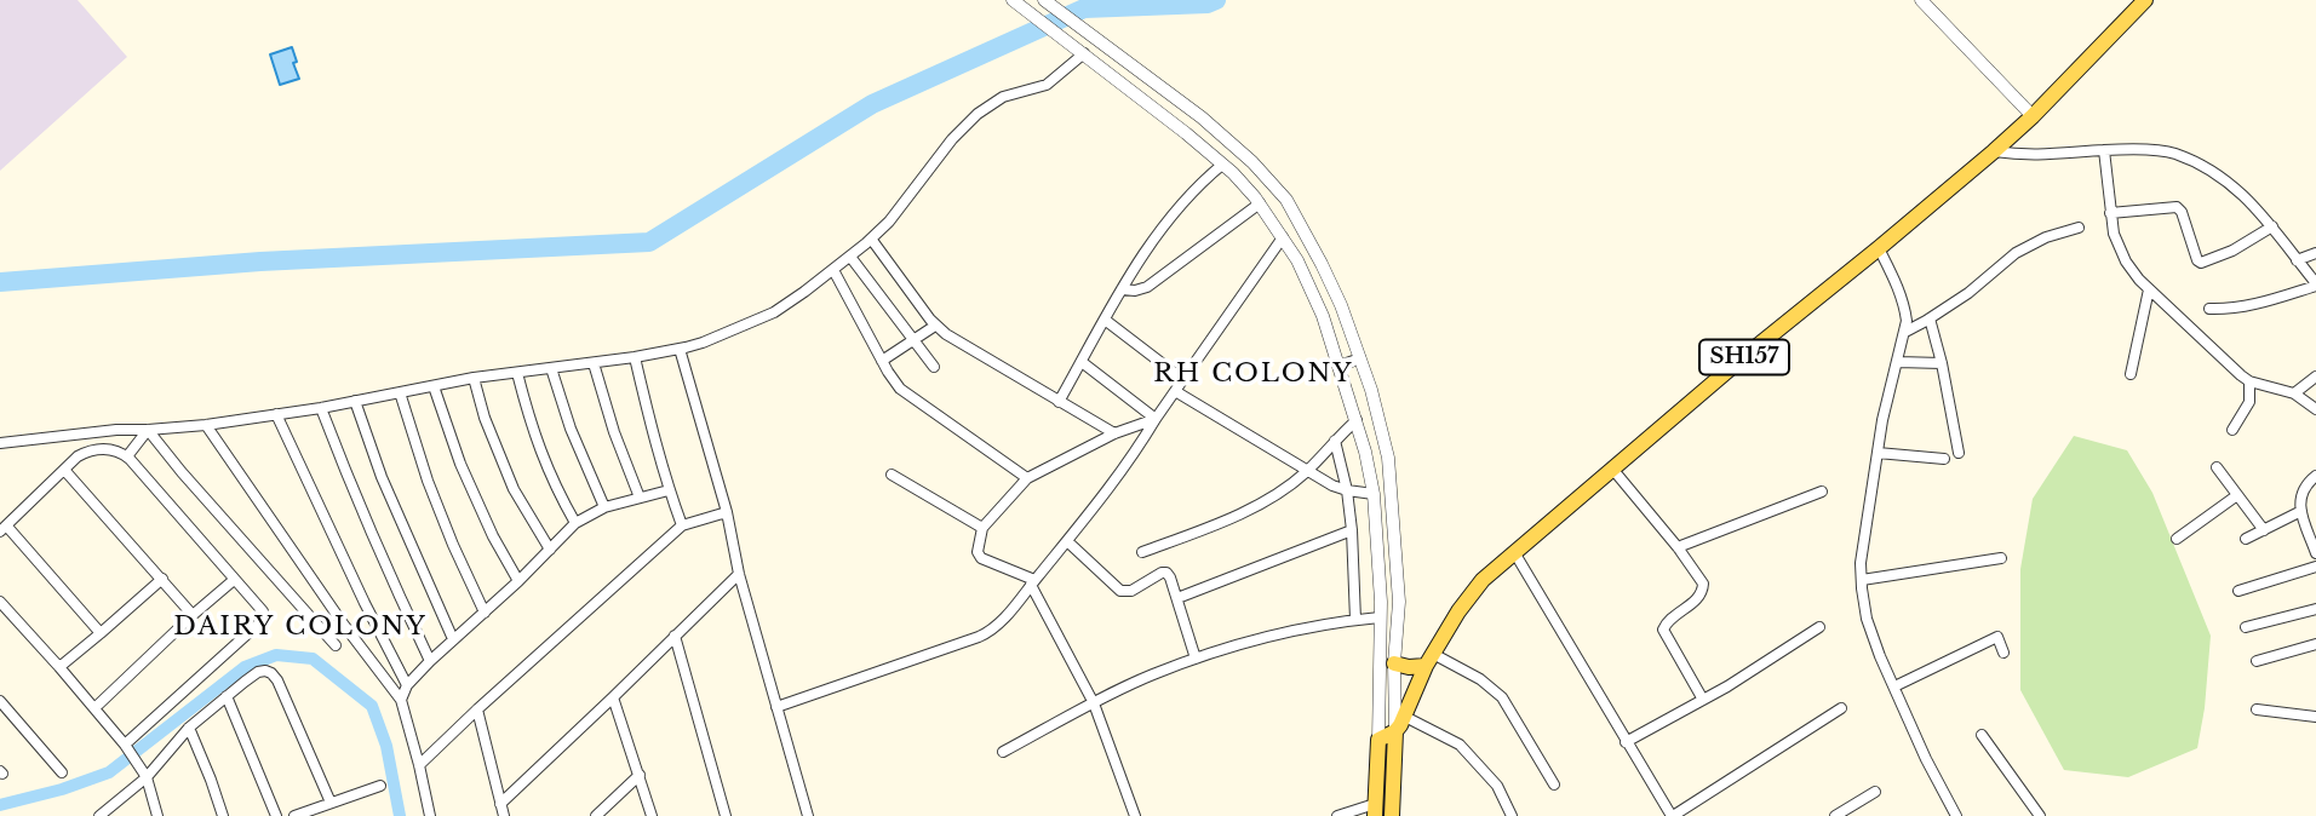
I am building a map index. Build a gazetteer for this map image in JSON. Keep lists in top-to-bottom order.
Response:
{
  "streets": {
    "main road": ["SH157"]
  },
  "districts": ["RH COLONY", "DAIRY COLONY"]
}
